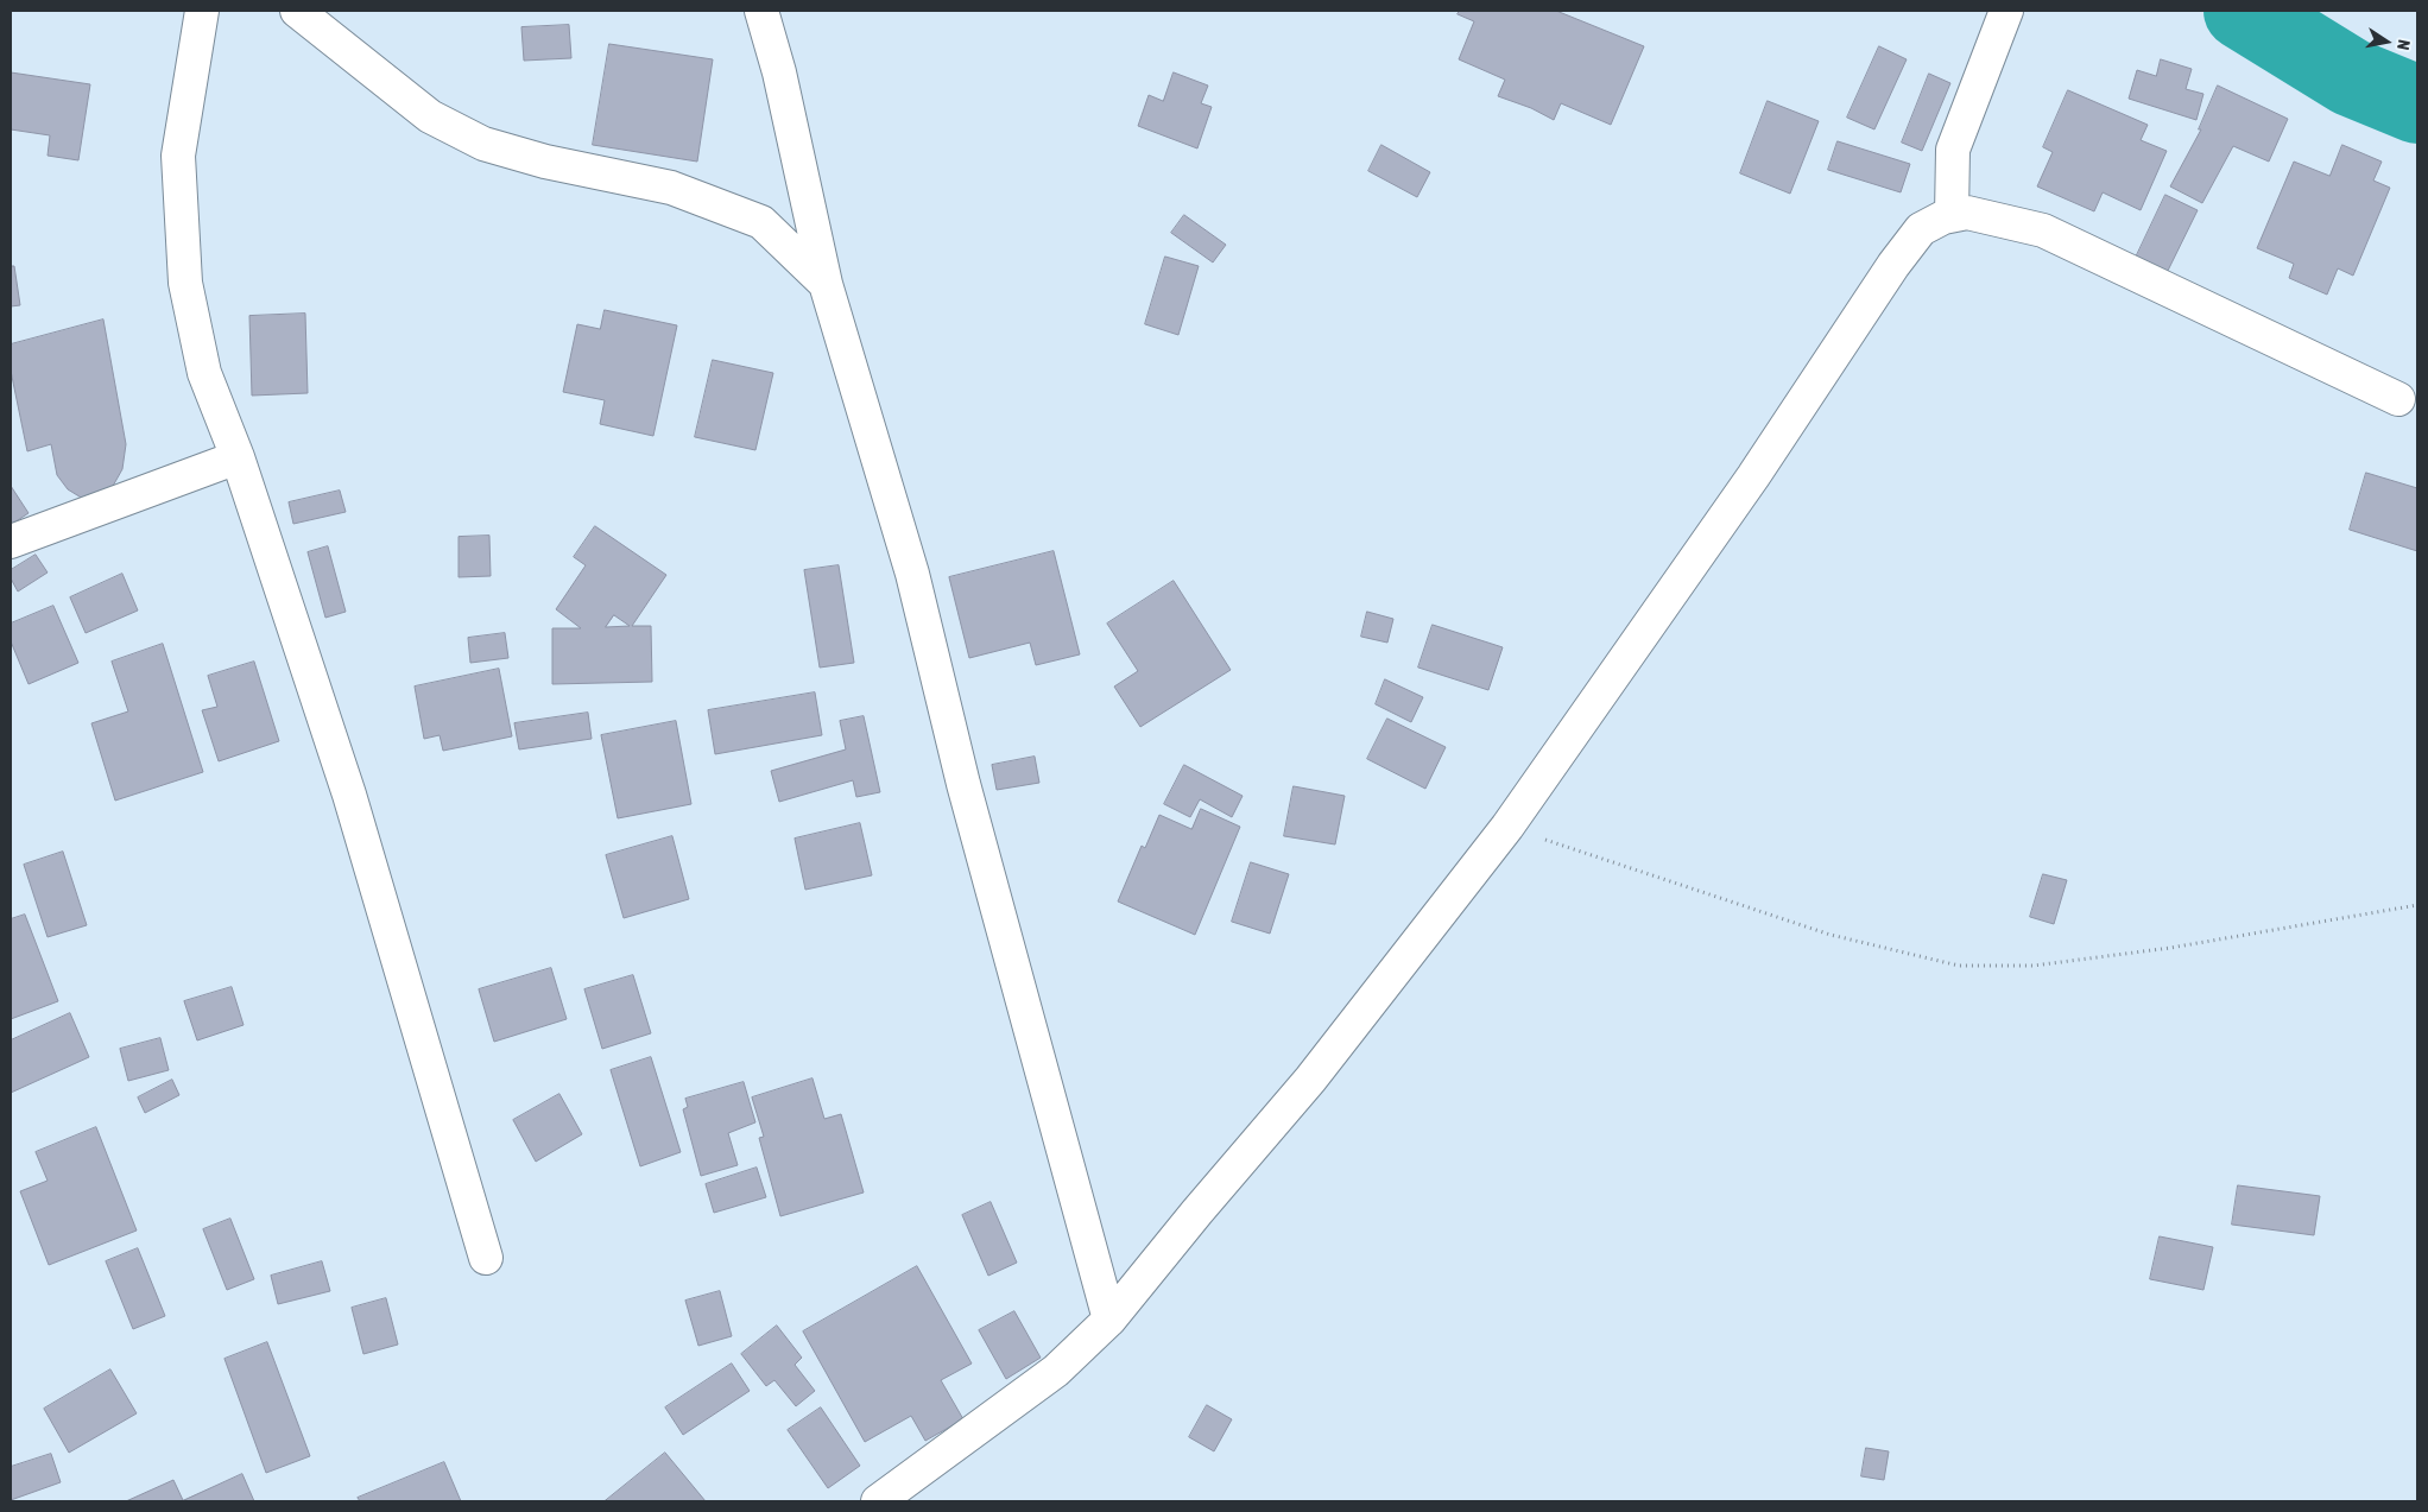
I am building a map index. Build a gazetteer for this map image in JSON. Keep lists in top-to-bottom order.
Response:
{
  "north": "right"
}
